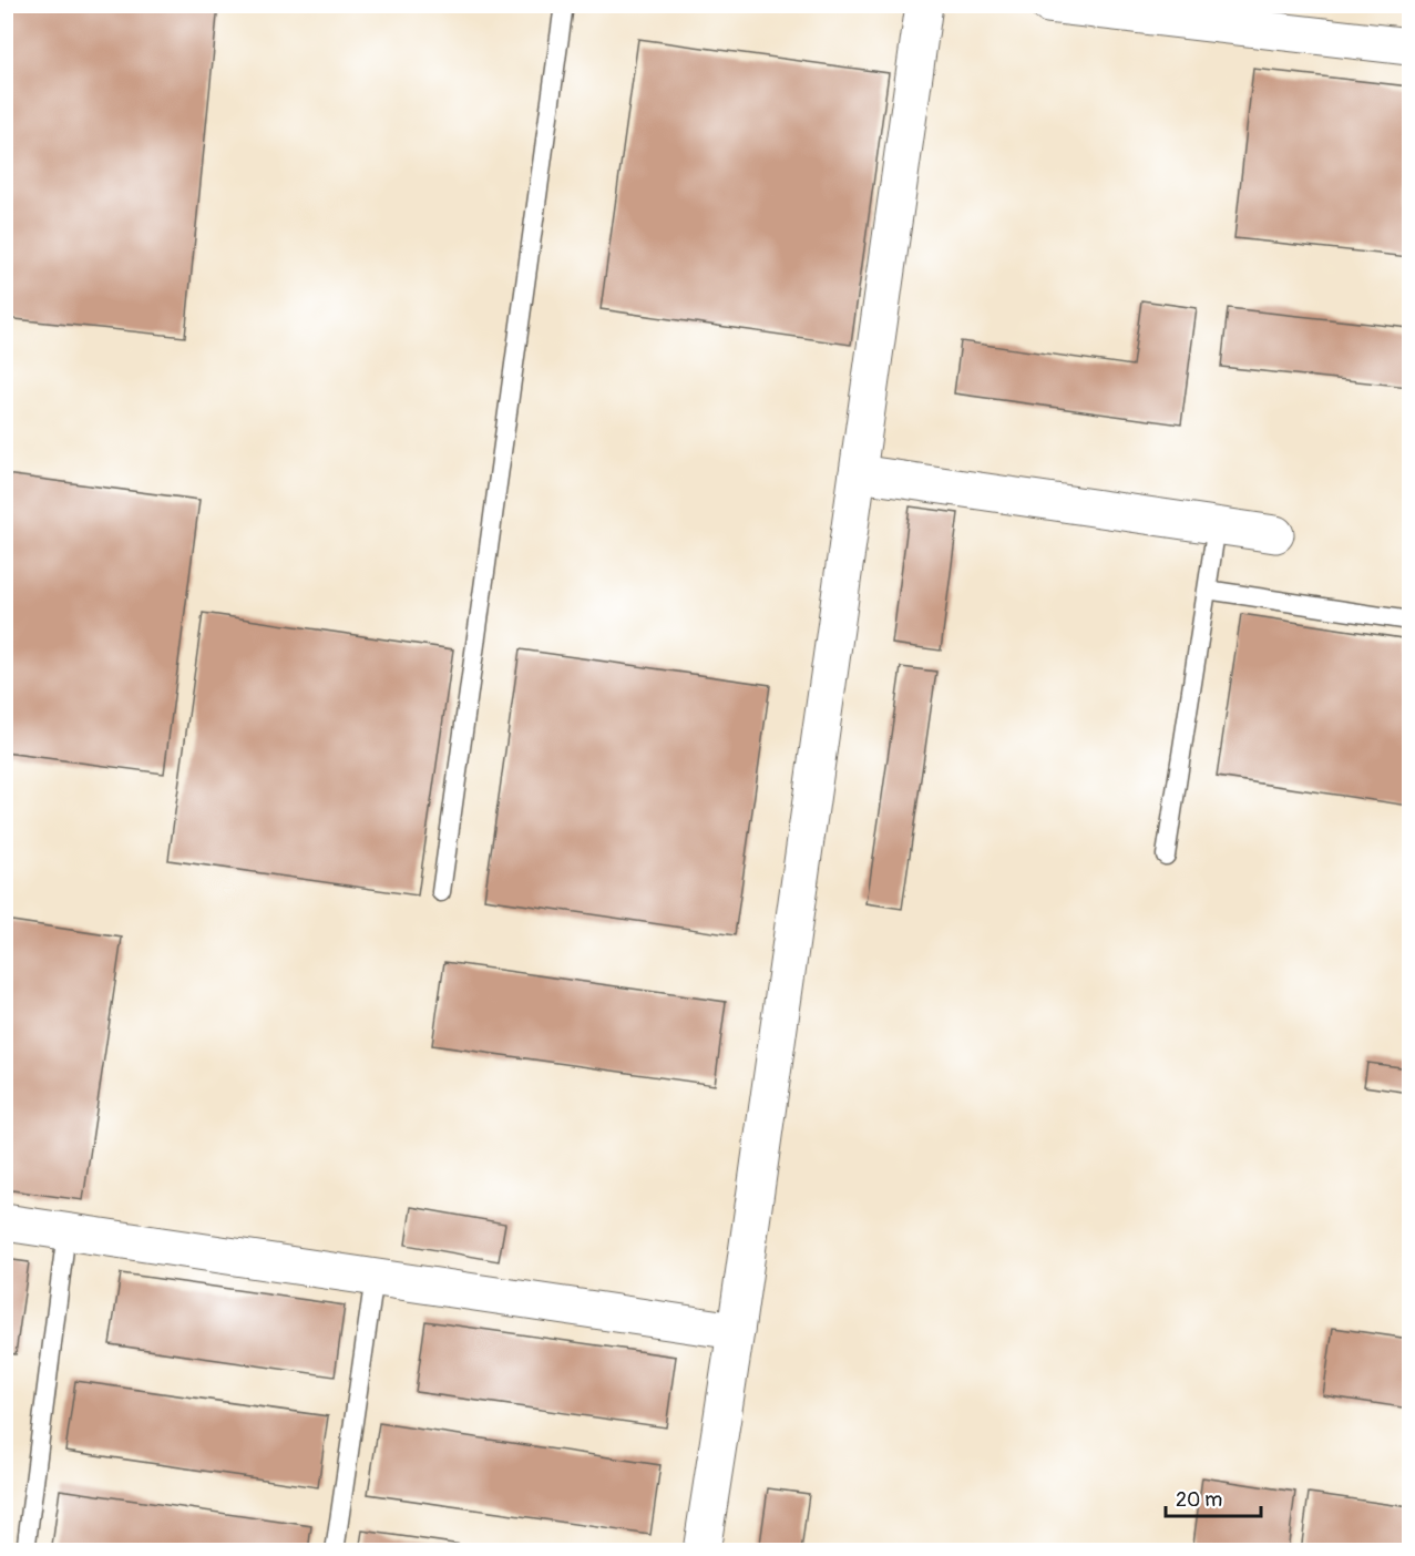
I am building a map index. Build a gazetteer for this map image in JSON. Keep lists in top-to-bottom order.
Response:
{
  "scale_bar": "20 m"
}
